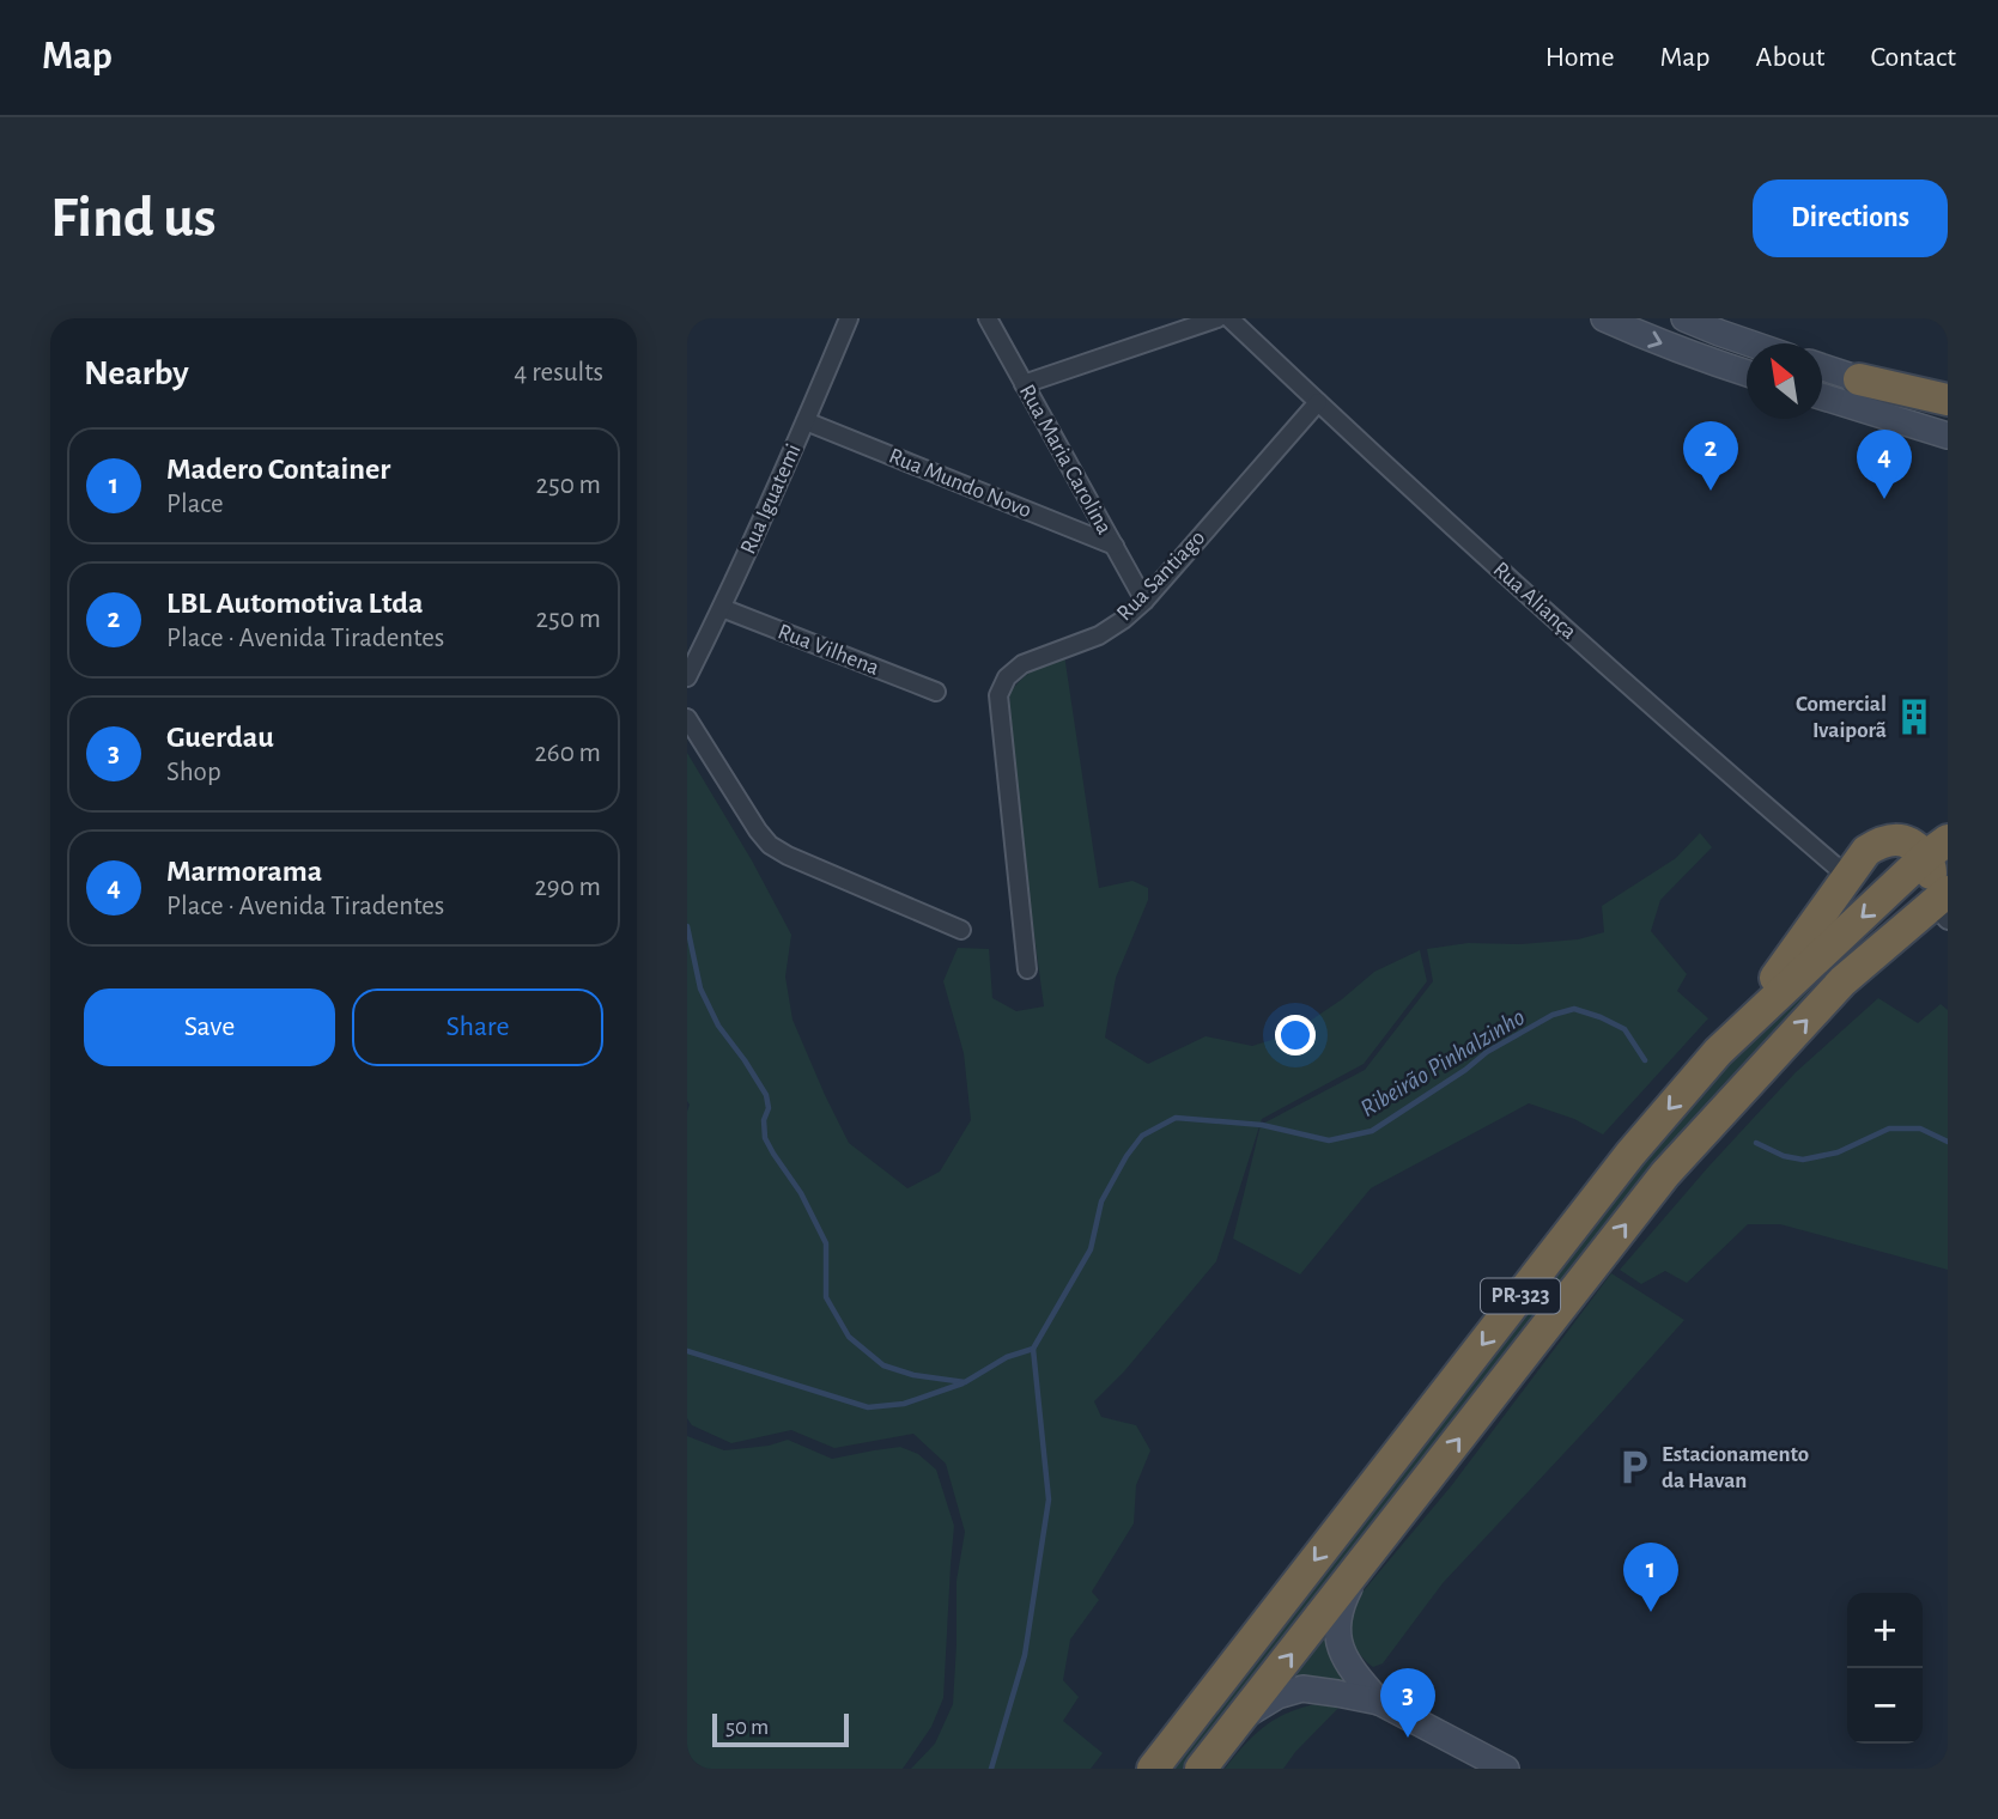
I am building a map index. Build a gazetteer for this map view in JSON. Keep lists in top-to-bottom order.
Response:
{
  "streets": {
    "highway": ["PR-323"],
    "street": [
      "Rua Maria Carolina",
      "Rua Mundo Novo",
      "Rua Iguatemi",
      "Rua Santiago",
      "Rua Aliança",
      "Rua Vilhena"
    ]
  },
  "crossings": [
    ["Rua Maria Carolina", "Rua Mundo Novo"],
    ["Rua Maria Carolina", "Rua Santiago"],
    ["Rua Mundo Novo", "Rua Iguatemi"],
    ["Rua Iguatemi", "Rua Vilhena"],
    ["Rua Santiago", "Rua Aliança"]
  ],
  "water": ["Ribeirão Pinhalzinho"],
  "places": {
    "building": ["Comercial Ivaiporã"],
    "parking": ["Estacionamento da Havan"]
  },
  "scale_bar": "50 m",
  "north": "top left",
  "page": {
    "header": "Map",
    "nav": [
      "Home",
      "Map",
      "About",
      "Contact"
    ],
    "buttons": [
      "Directions",
      ["Save", "Share"]
    ],
    "title": "Find us",
    "heading": ["Nearby", "4 results"],
    "pins": [
      "2",
      "4",
      "1",
      "3"
    ],
    "list": [
      {
        "mark": "1",
        "name": "Madero Container",
        "note": "Place",
        "value": "250 m"
      },
      {
        "mark": "2",
        "name": "LBL Automotiva Ltda",
        "note": "Place · Avenida Tiradentes",
        "value": "250 m"
      },
      {
        "mark": "3",
        "name": "Guerdau",
        "note": "Shop",
        "value": "260 m"
      },
      {
        "mark": "4",
        "name": "Marmorama",
        "note": "Place · Avenida Tiradentes",
        "value": "290 m"
      }
    ],
    "map_buttons": ["+", "−"],
    "scale": "50 m"
  }
}
